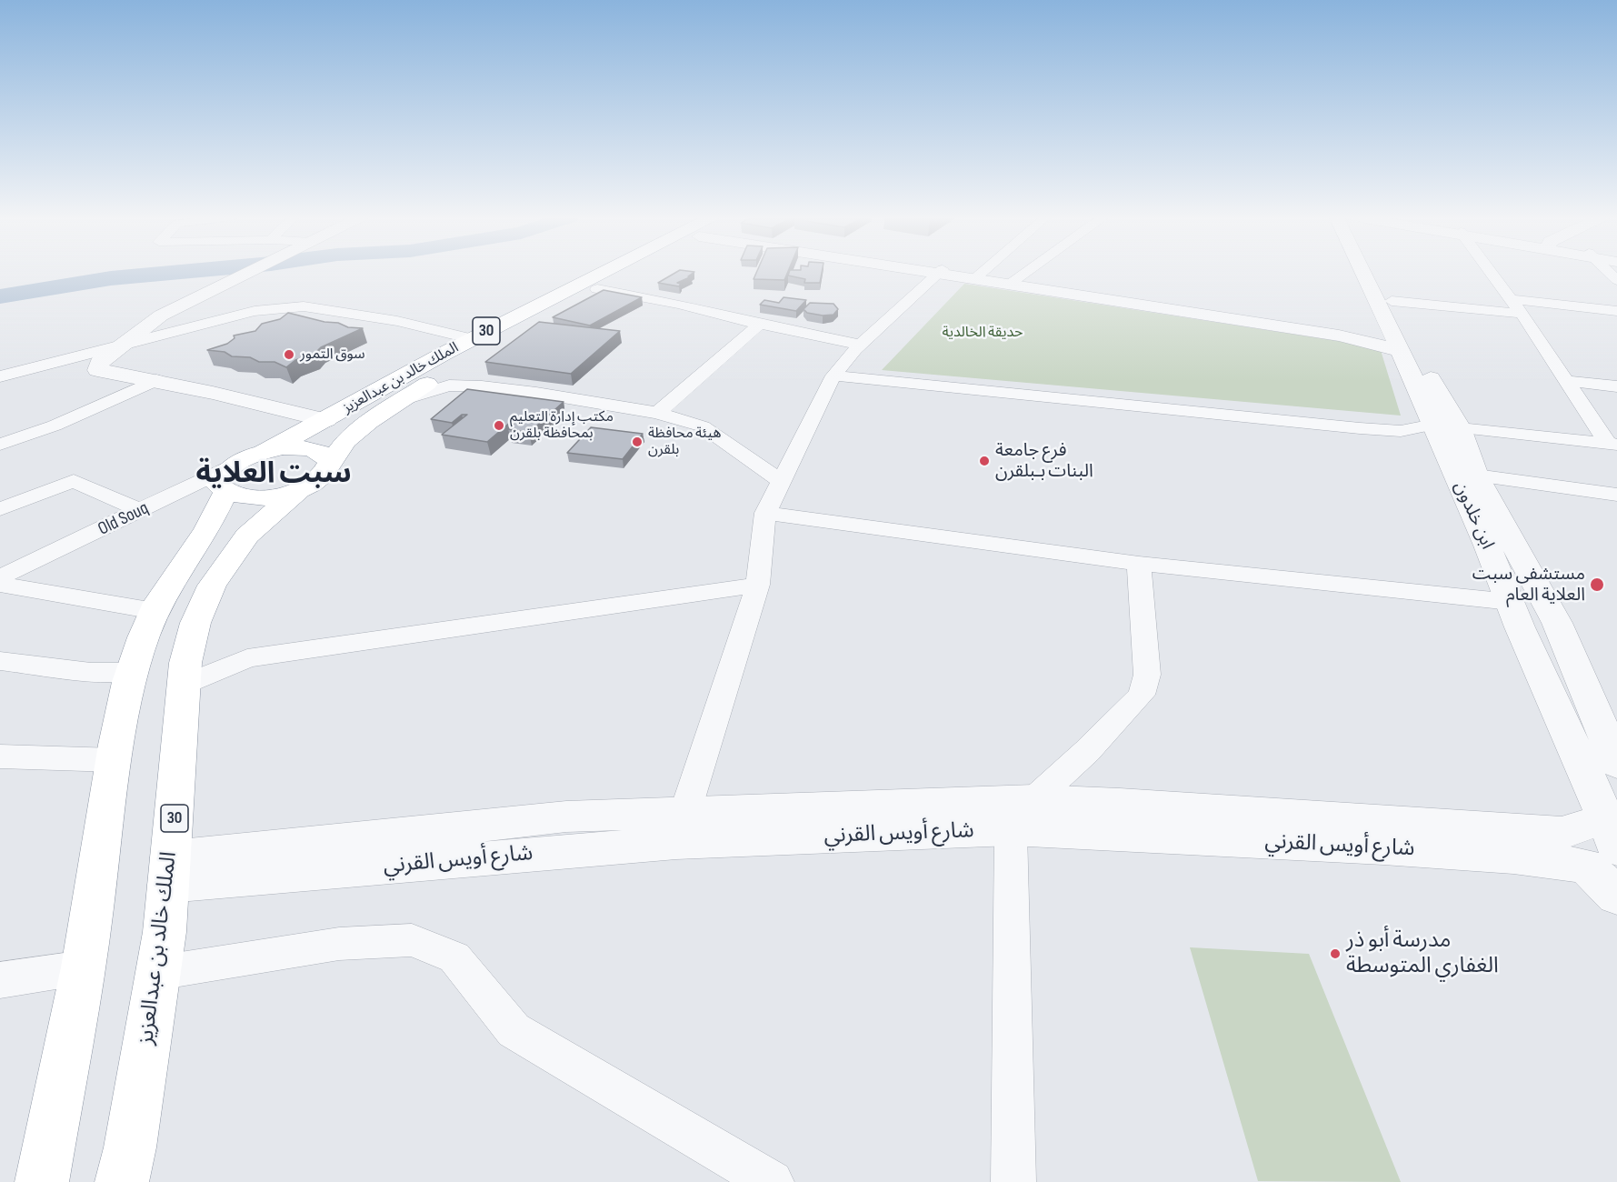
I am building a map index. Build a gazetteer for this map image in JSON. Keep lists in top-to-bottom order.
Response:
{
  "streets": {
    "highway": ["30", "الملك خالد بن عبدالعزيز"],
    "street": ["ابن خلدون", "Old Souq", "شارع أويس القرني"]
  },
  "crossings": [
    ["الملك خالد بن عبدالعزيز", "Old Souq"],
    ["الملك خالد بن عبدالعزيز", "شارع أويس القرني"],
    ["ابن خلدون", "شارع أويس القرني"]
  ],
  "districts": ["سبت العلاية"],
  "parks": ["حديقة الخالدية"],
  "places": [
    "سوق التمور",
    "مكتب إدارة التعليم بمحافظة بلقرن",
    "هيئة محافظة بلقرن",
    "فرع جامعة البنات بـبلقرن",
    "مستشفى سبت العلاية العام",
    "مدرسة أبو ذر الغفاري المتوسطة"
  ]
}
